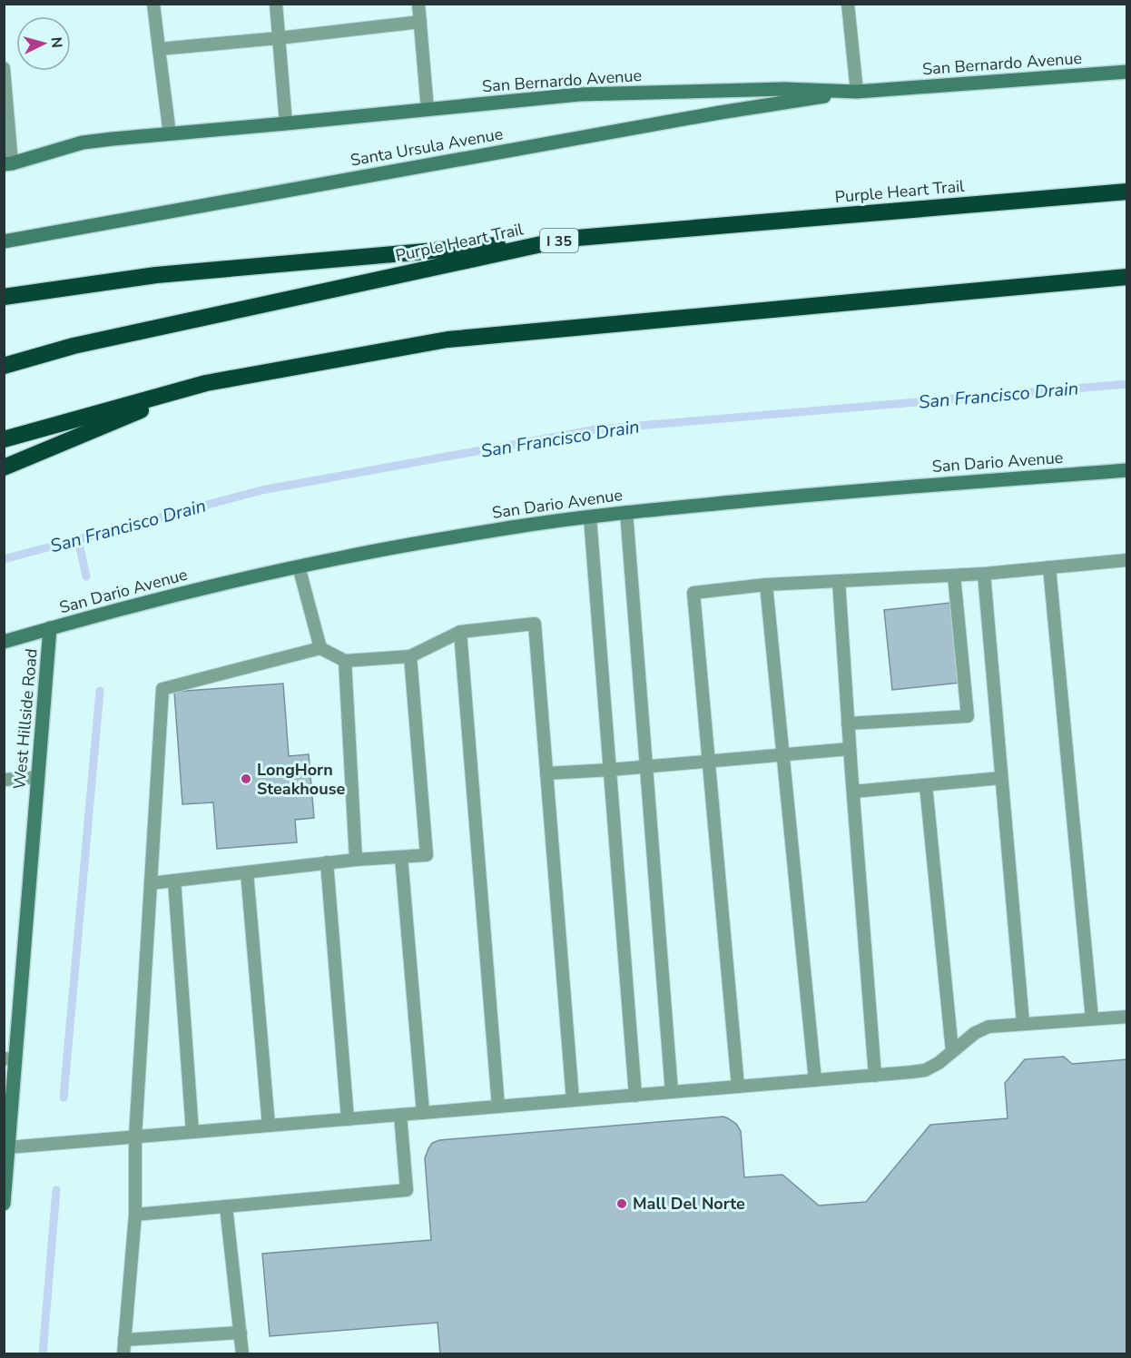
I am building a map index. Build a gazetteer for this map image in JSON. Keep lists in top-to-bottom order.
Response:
{
  "streets": {
    "highway": ["Purple Heart Trail", "I 35"],
    "main road": [
      "San Bernardo Avenue",
      "Santa Ursula Avenue",
      "San Dario Avenue",
      "West Hillside Road"
    ]
  },
  "crossings": [
    ["San Bernardo Avenue", "Santa Ursula Avenue"],
    ["San Dario Avenue", "West Hillside Road"]
  ],
  "water": ["San Francisco Drain"],
  "places": ["LongHorn Steakhouse", "Mall Del Norte"],
  "north": "right"
}
